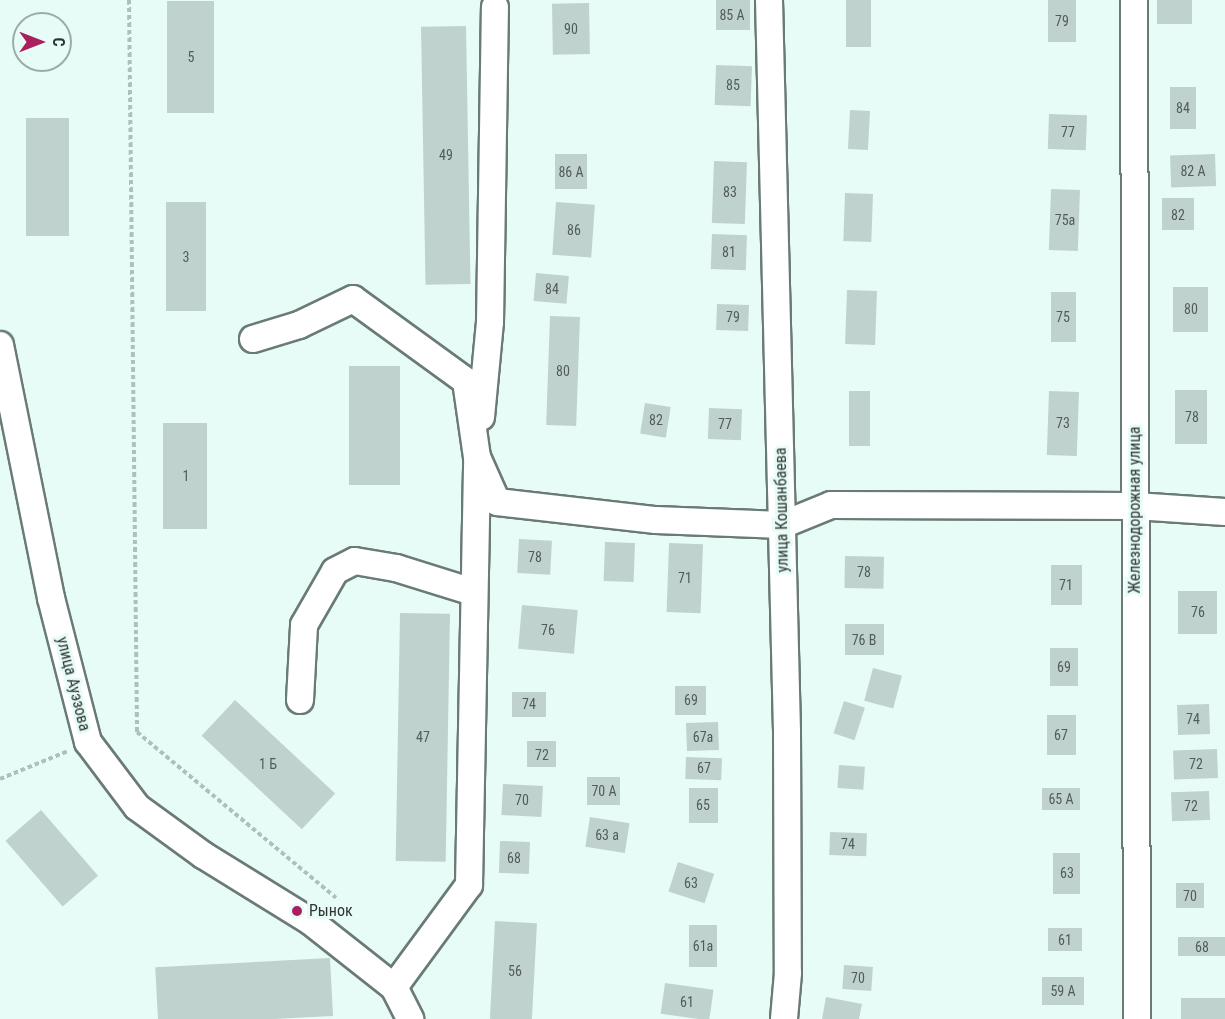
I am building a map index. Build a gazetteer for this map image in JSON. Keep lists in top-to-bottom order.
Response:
{
  "streets": {
    "street": ["улица Кошанбаева", "Железнодорожная улица", "улица Ауэзова"]
  },
  "places": ["Рынок"],
  "house_numbers": [
    "85 А",
    "79",
    "90",
    "5",
    "85",
    "84",
    "77",
    "49",
    "82 А",
    "86 А",
    "83",
    "82",
    "75а",
    "86",
    "81",
    "3",
    "84",
    "80",
    "79",
    "75",
    "80",
    "78",
    "82",
    "73",
    "77",
    "1",
    "78",
    "78",
    "71",
    "71",
    "76",
    "76",
    "76 В",
    "69",
    "69",
    "74",
    "74",
    "67",
    "47",
    "67а",
    "72",
    "1 Б",
    "72",
    "67",
    "70 А",
    "65 А",
    "70",
    "65",
    "72",
    "63 а",
    "74",
    "68",
    "63",
    "63",
    "70",
    "61",
    "61а",
    "68",
    "56",
    "70",
    "59 А",
    "61"
  ],
  "north": "right"
}
